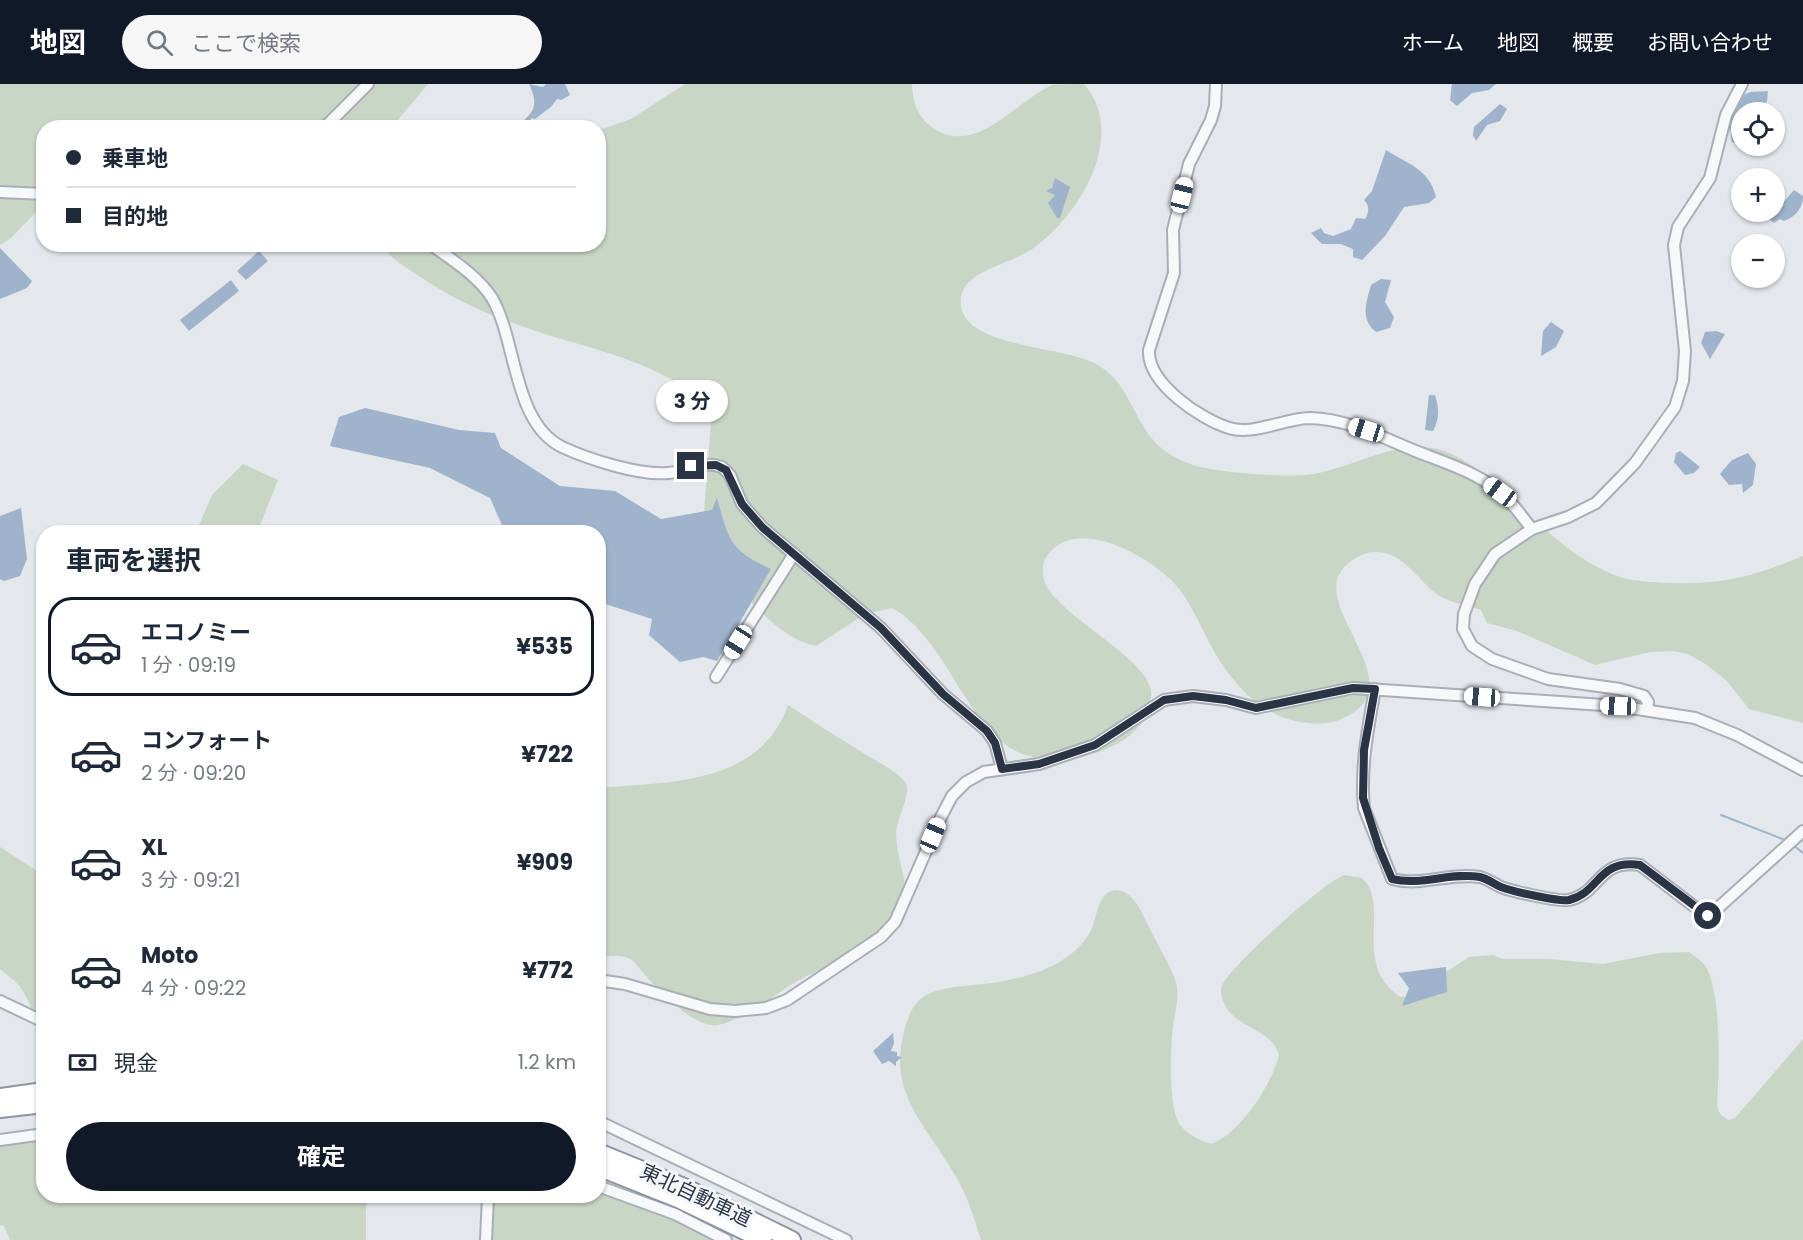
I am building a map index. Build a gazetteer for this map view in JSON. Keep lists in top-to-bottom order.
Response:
{
  "streets": {
    "highway": ["東北自動車道"]
  },
  "page": {
    "header": "地図",
    "search": "ここで検索",
    "nav": [
      "ホーム",
      "地図",
      "概要",
      "お問い合わせ"
    ],
    "map_buttons": ["+", "−"],
    "banner": ["乗車地", "目的地"],
    "bubble": "3 分",
    "heading": "車両を選択",
    "list": [
      {
        "name": "エコノミー",
        "note": "1 分 · 09:19",
        "value": "¥535"
      },
      {
        "name": "コンフォート",
        "note": "2 分 · 09:20",
        "value": "¥722"
      },
      {
        "name": "XL",
        "note": "3 分 · 09:21",
        "value": "¥909"
      },
      {
        "name": "Moto",
        "note": "4 分 · 09:22",
        "value": "¥772"
      }
    ],
    "pay": ["現金", "1.2 km"],
    "buttons": "確定"
  }
}
